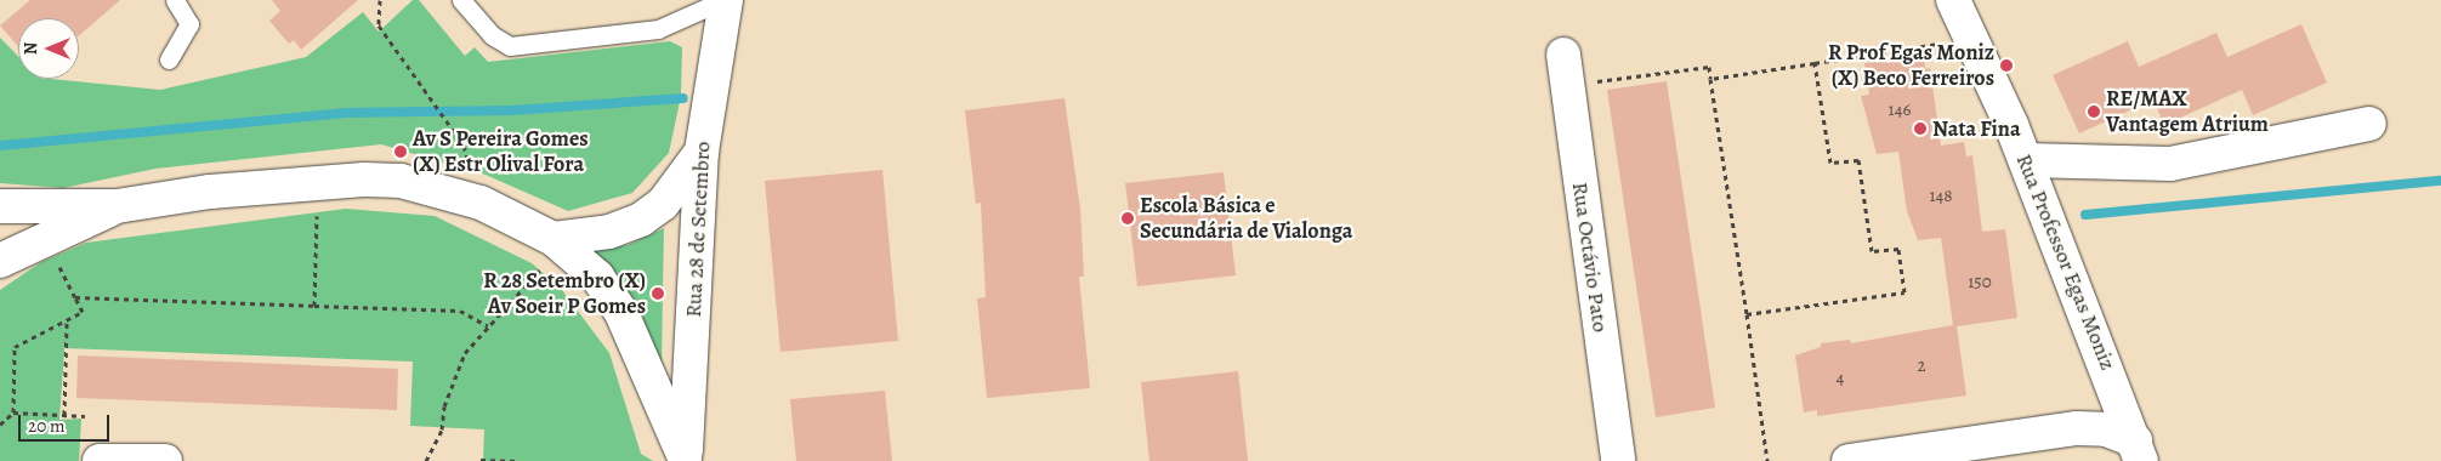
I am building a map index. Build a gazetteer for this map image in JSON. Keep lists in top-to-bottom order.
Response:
{
  "streets": {
    "street": ["Rua 28 de Setembro", "Rua Octávio Pato", "Rua Professor Egas Moniz"]
  },
  "places": [
    "R Prof Egas Moniz (X) Beco Ferreiros",
    "RE/MAX Vantagem Atrium",
    "Nata Fina",
    "Av S Pereira Gomes (X) Estr Olival Fora",
    "Escola Básica e Secundária de Vialonga",
    "R 28 Setembro (X) Av Soeir P Gomes"
  ],
  "house_numbers": [
    "146",
    "148",
    "150",
    "2",
    "4"
  ],
  "scale_bar": "20 m",
  "north": "left"
}
